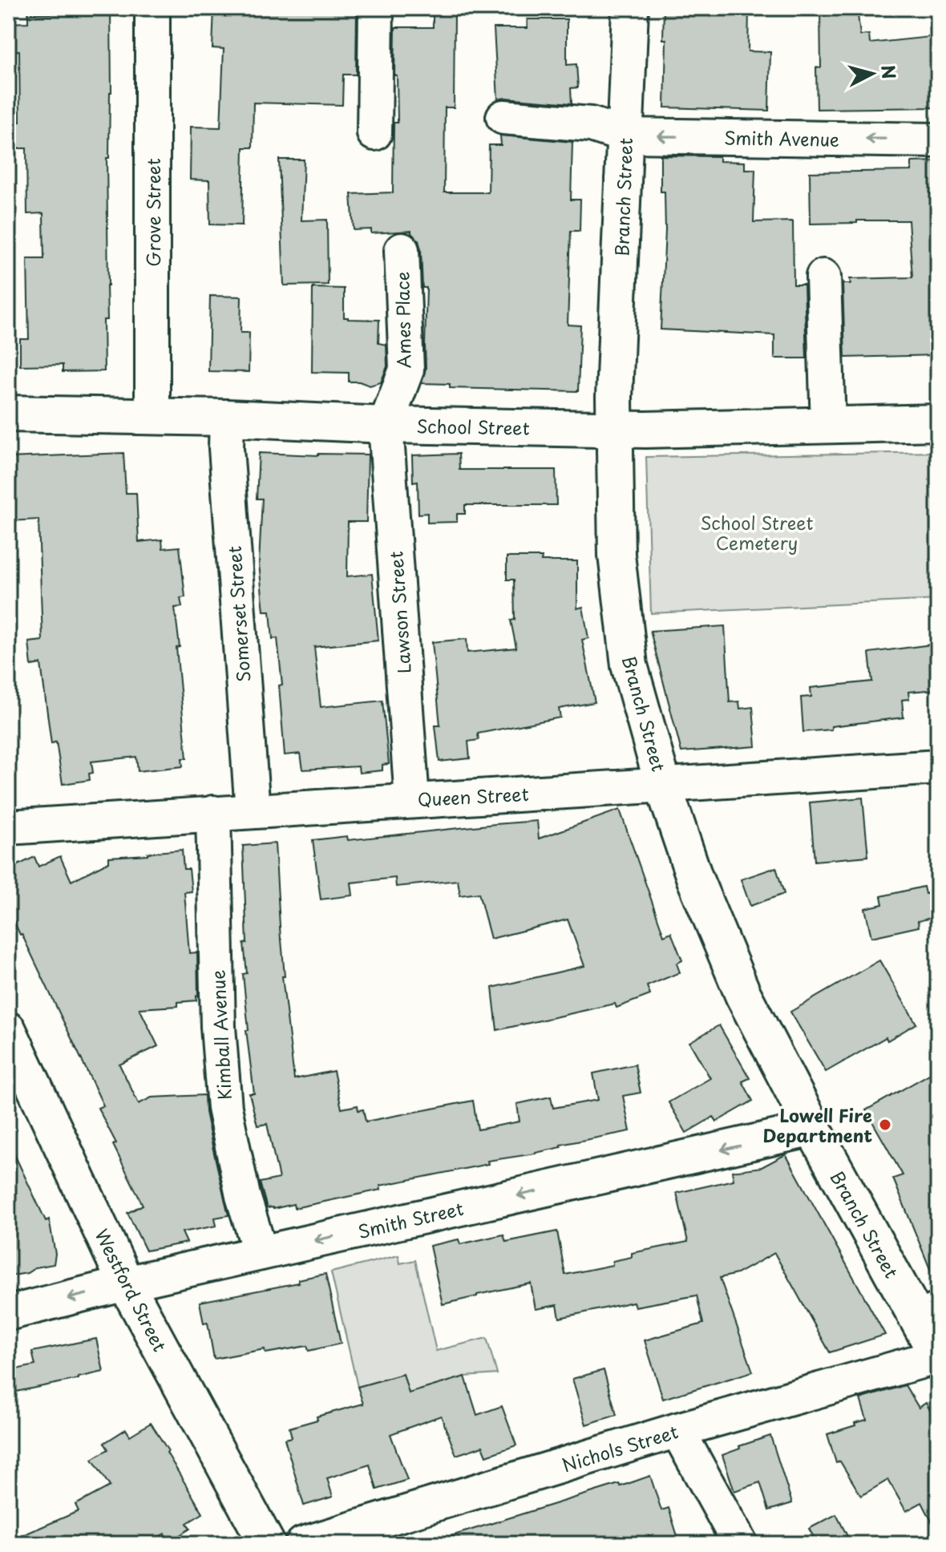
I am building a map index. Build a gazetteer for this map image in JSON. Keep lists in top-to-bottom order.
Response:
{
  "streets": {
    "main road": ["Branch Street", "School Street", "Westford Street"],
    "street": [
      "Smith Avenue",
      "Grove Street",
      "Ames Place",
      "Lawson Street",
      "Somerset Street",
      "Queen Street",
      "Kimball Avenue",
      "Smith Street",
      "Nichols Street"
    ]
  },
  "crossings": [
    ["Smith Avenue", "Branch Street"],
    ["Branch Street", "School Street"],
    ["Branch Street", "Queen Street"],
    ["Branch Street", "Smith Street"],
    ["Branch Street", "Nichols Street"],
    ["Grove Street", "School Street"],
    ["Ames Place", "School Street"],
    ["Ames Place", "Lawson Street"],
    ["School Street", "Lawson Street"],
    ["School Street", "Somerset Street"],
    ["Lawson Street", "Queen Street"],
    ["Somerset Street", "Queen Street"],
    ["Queen Street", "Kimball Avenue"],
    ["Kimball Avenue", "Smith Street"],
    ["Smith Street", "Westford Street"]
  ],
  "one_way": ["Smith Avenue", "Smith Street"],
  "parks": ["School Street Cemetery"],
  "places": ["Lowell Fire Department"],
  "north": "right"
}
